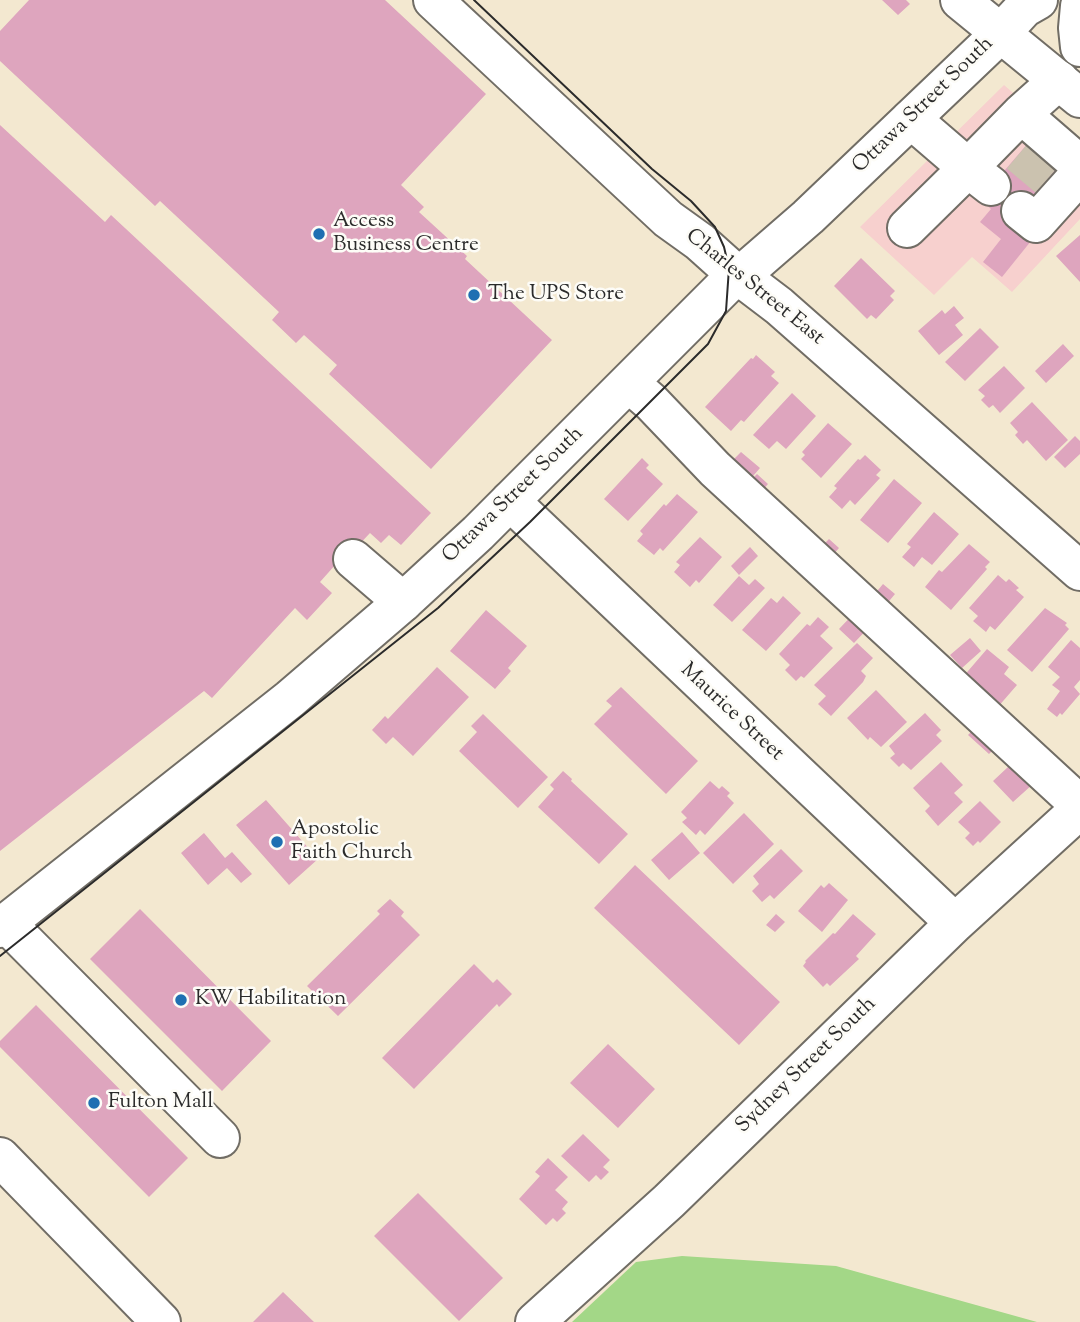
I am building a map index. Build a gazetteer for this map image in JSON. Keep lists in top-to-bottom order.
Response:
{
  "streets": {
    "main road": [
      "Ottawa Street South",
      "Charles Street East",
      "Maurice Street",
      "Sydney Street South"
    ]
  },
  "crossings": [
    ["Ottawa Street South", "Charles Street East"],
    ["Ottawa Street South", "Maurice Street"],
    ["Maurice Street", "Sydney Street South"]
  ],
  "places": [
    "Access Business Centre",
    "The UPS Store",
    "Apostolic Faith Church",
    "KW Habilitation",
    "Fulton Mall"
  ]
}
